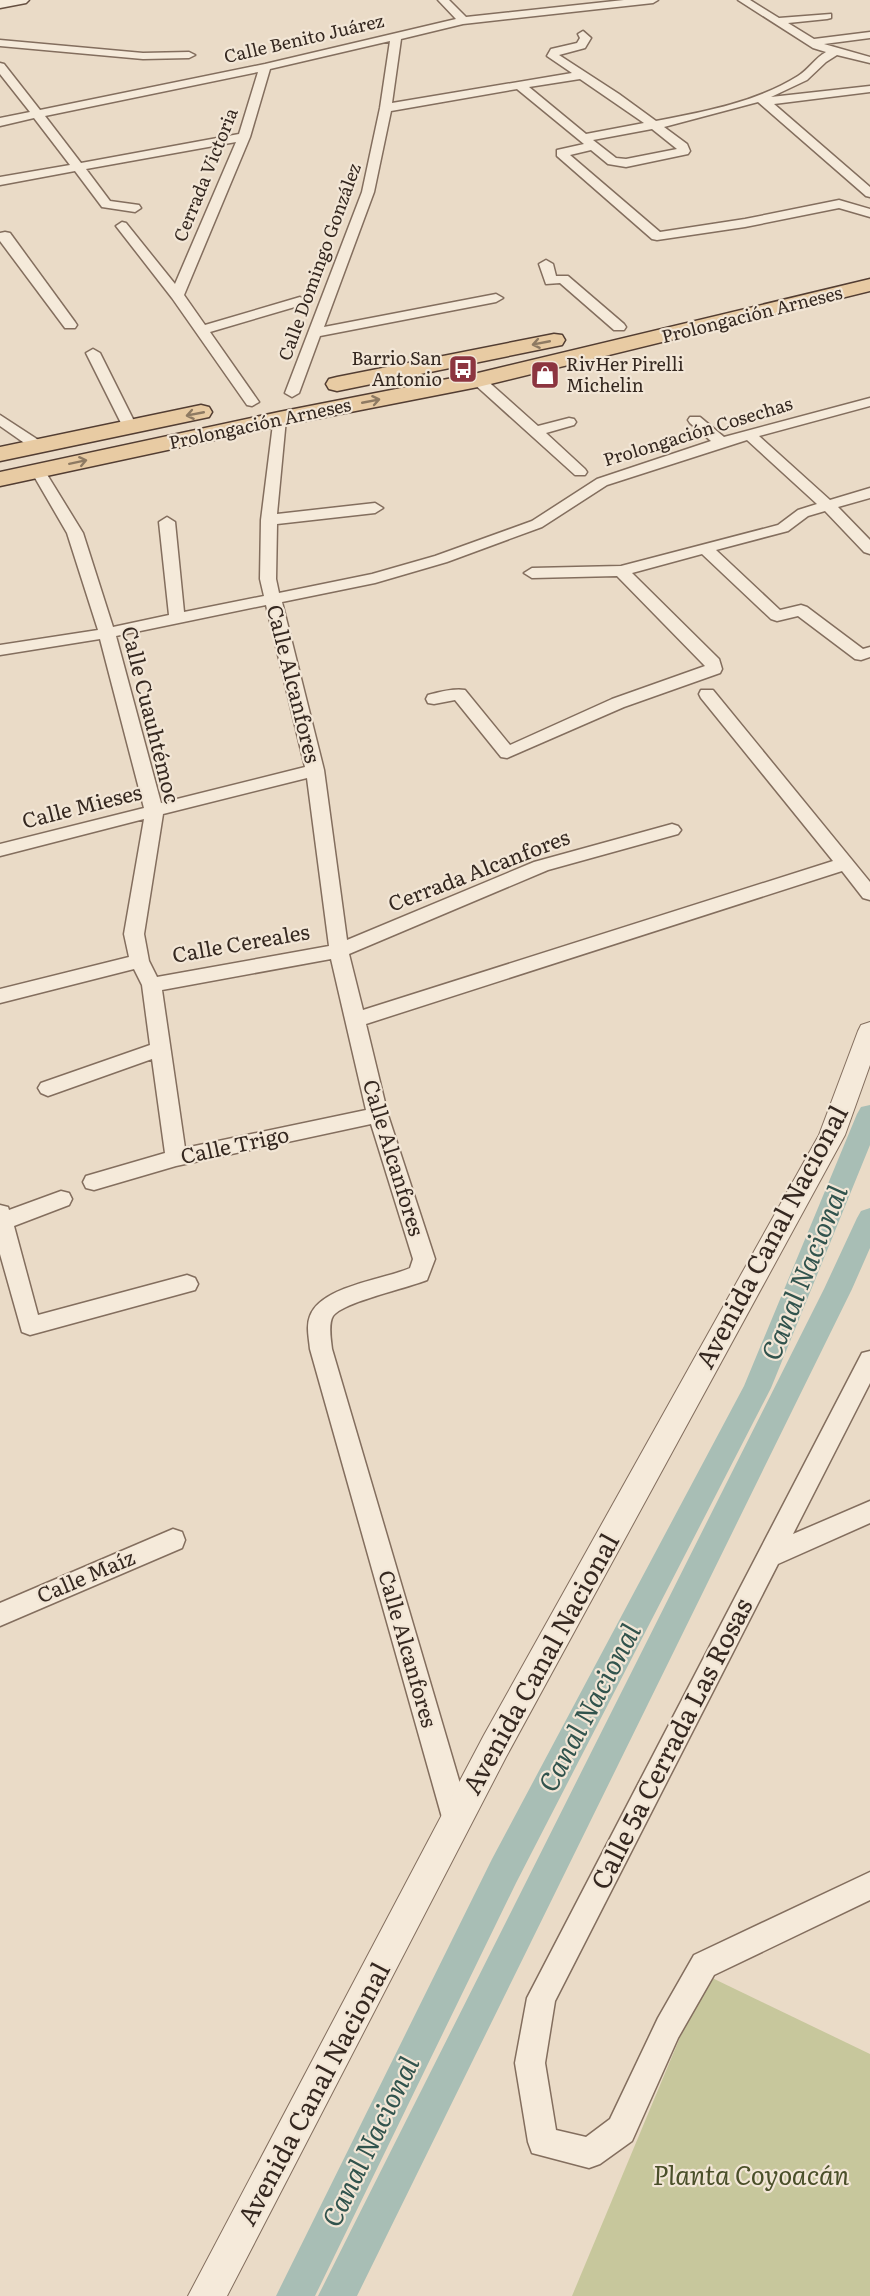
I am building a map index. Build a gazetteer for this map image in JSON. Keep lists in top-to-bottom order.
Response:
{
  "streets": {
    "main road": ["Prolongación Arneses"],
    "street": [
      "Calle Benito Juárez",
      "Cerrada Victoria",
      "Calle Domingo González",
      "Prolongación Cosechas",
      "Calle Alcanfores",
      "Calle Cuauhtémoc",
      "Calle Mieses",
      "Cerrada Alcanfores",
      "Calle Cereales",
      "Calle Trigo",
      "Avenida Canal Nacional",
      "Calle Maíz",
      "Calle 5a Cerrada Las Rosas"
    ]
  },
  "crossings": [
    ["Calle Benito Juárez", "Cerrada Victoria"],
    ["Calle Benito Juárez", "Calle Domingo González"],
    ["Calle Domingo González", "Prolongación Arneses"],
    ["Prolongación Arneses", "Calle Alcanfores"],
    ["Prolongación Arneses", "Calle Cuauhtémoc"],
    ["Prolongación Cosechas", "Calle Alcanfores"],
    ["Prolongación Cosechas", "Calle Cuauhtémoc"],
    ["Calle Alcanfores", "Calle Mieses"],
    ["Calle Alcanfores", "Cerrada Alcanfores"],
    ["Calle Alcanfores", "Calle Cereales"],
    ["Calle Alcanfores", "Calle Trigo"],
    ["Calle Alcanfores", "Avenida Canal Nacional"],
    ["Calle Cuauhtémoc", "Calle Mieses"],
    ["Calle Cuauhtémoc", "Calle Cereales"],
    ["Calle Cuauhtémoc", "Calle Trigo"],
    ["Cerrada Alcanfores", "Calle Cereales"]
  ],
  "water": ["Canal Nacional"],
  "parks": ["Planta Coyoacán"],
  "places": {
    "bus stop": ["Barrio San Antonio"],
    "shop": ["RivHer Pirelli Michelin"]
  }
}
